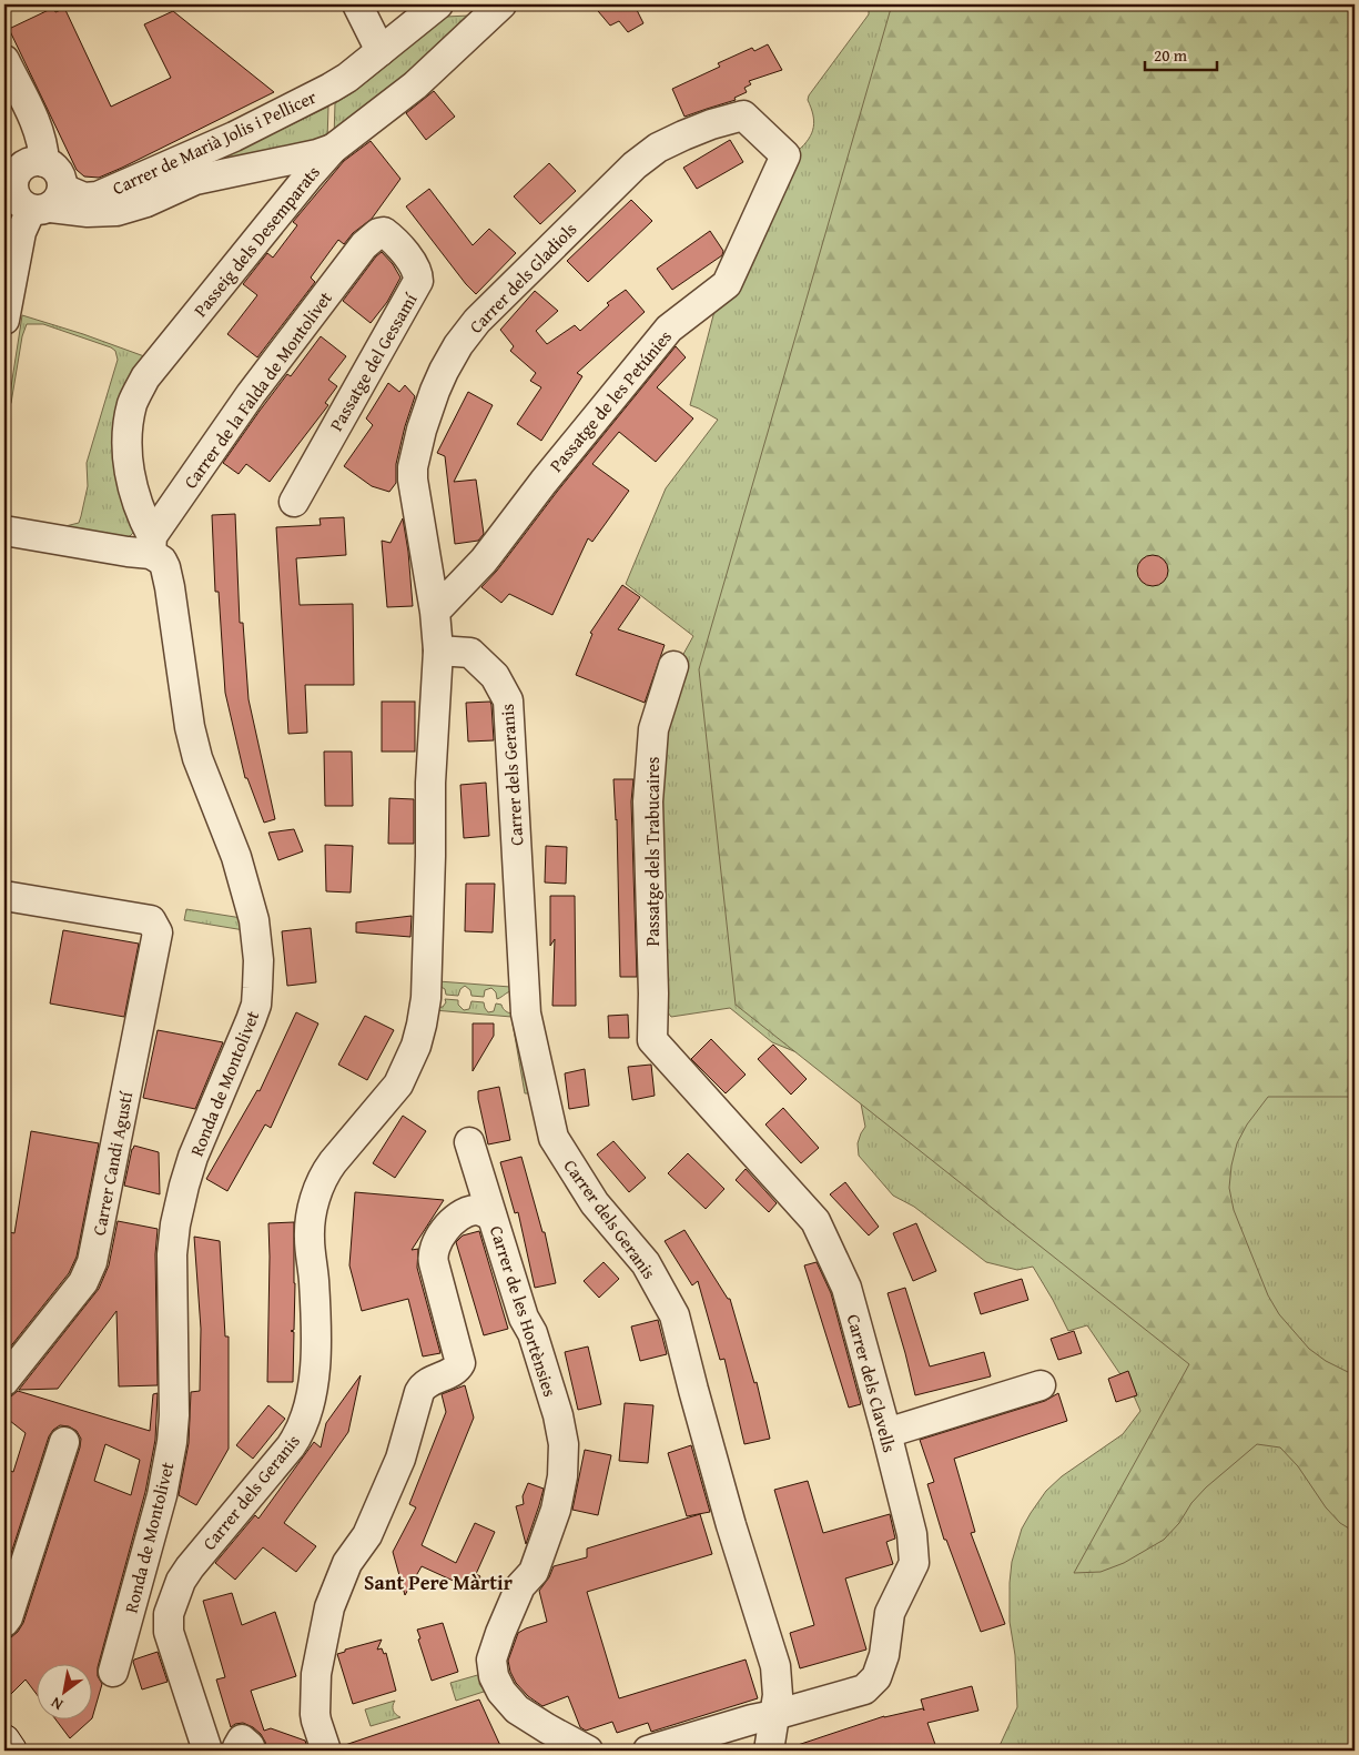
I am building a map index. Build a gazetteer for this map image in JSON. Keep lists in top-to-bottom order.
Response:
{
  "streets": {
    "street": [
      "Carrer de Marià Jolis i Pellicer",
      "Passeig dels Desemparats",
      "Carrer dels Gladiols",
      "Passatge del Gessamí",
      "Carrer de la Falda de Montolivet",
      "Passatge de les Petúnies",
      "Carrer dels Geranis",
      "Passatge dels Trabucaires",
      "Ronda de Montolivet",
      "Carrer Candi Agustí",
      "Carrer de les Hortènsies",
      "Carrer dels Clavells"
    ]
  },
  "crossings": [
    ["Passeig dels Desemparats", "Carrer de la Falda de Montolivet"],
    ["Passeig dels Desemparats", "Ronda de Montolivet"],
    ["Carrer dels Gladiols", "Passatge de les Petúnies"],
    ["Carrer dels Gladiols", "Carrer dels Geranis"],
    ["Passatge del Gessamí", "Carrer de la Falda de Montolivet"],
    ["Carrer de la Falda de Montolivet", "Ronda de Montolivet"],
    ["Passatge de les Petúnies", "Carrer dels Geranis"],
    ["Carrer dels Geranis", "Carrer dels Clavells"],
    ["Passatge dels Trabucaires", "Carrer dels Clavells"]
  ],
  "districts": ["Sant Pere Màrtir"],
  "scale_bar": "20 m",
  "north": "bottom left"
}
